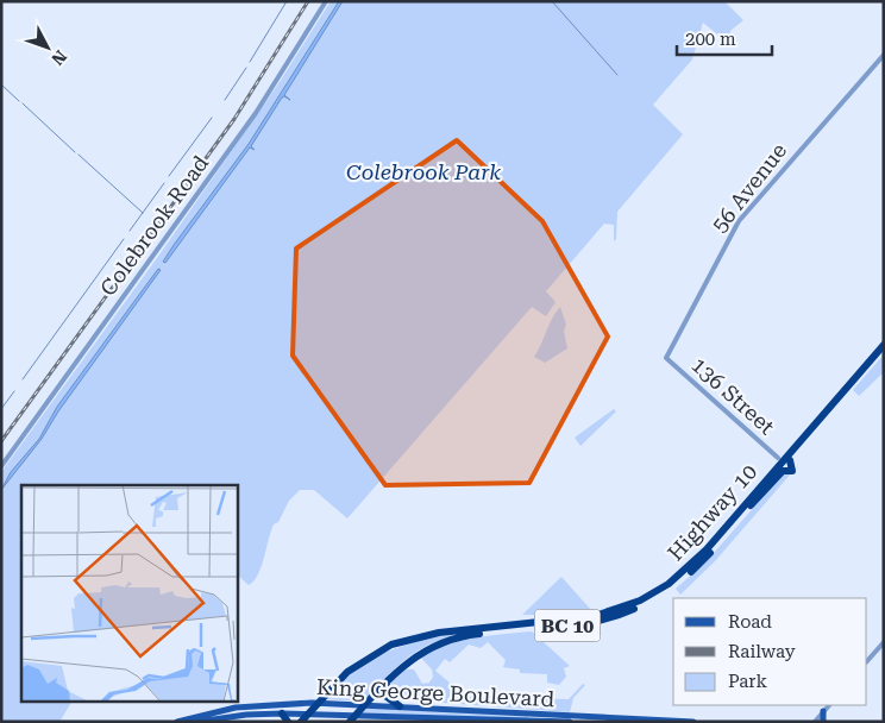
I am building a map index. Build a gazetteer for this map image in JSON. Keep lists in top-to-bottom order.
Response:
{
  "streets": {
    "highway": ["Highway 10", "BC 10"],
    "main road": ["King George Boulevard"],
    "street": ["56 Avenue", "Colebrook Road", "136 Street"]
  },
  "crossings": [
    ["56 Avenue", "136 Street"],
    ["136 Street", "Highway 10"],
    ["Highway 10", "King George Boulevard"]
  ],
  "parks": ["Colebrook Park"],
  "legend": ["Road", "Railway", "Park"],
  "scale_bar": "200 m",
  "north": "bottom right"
}
